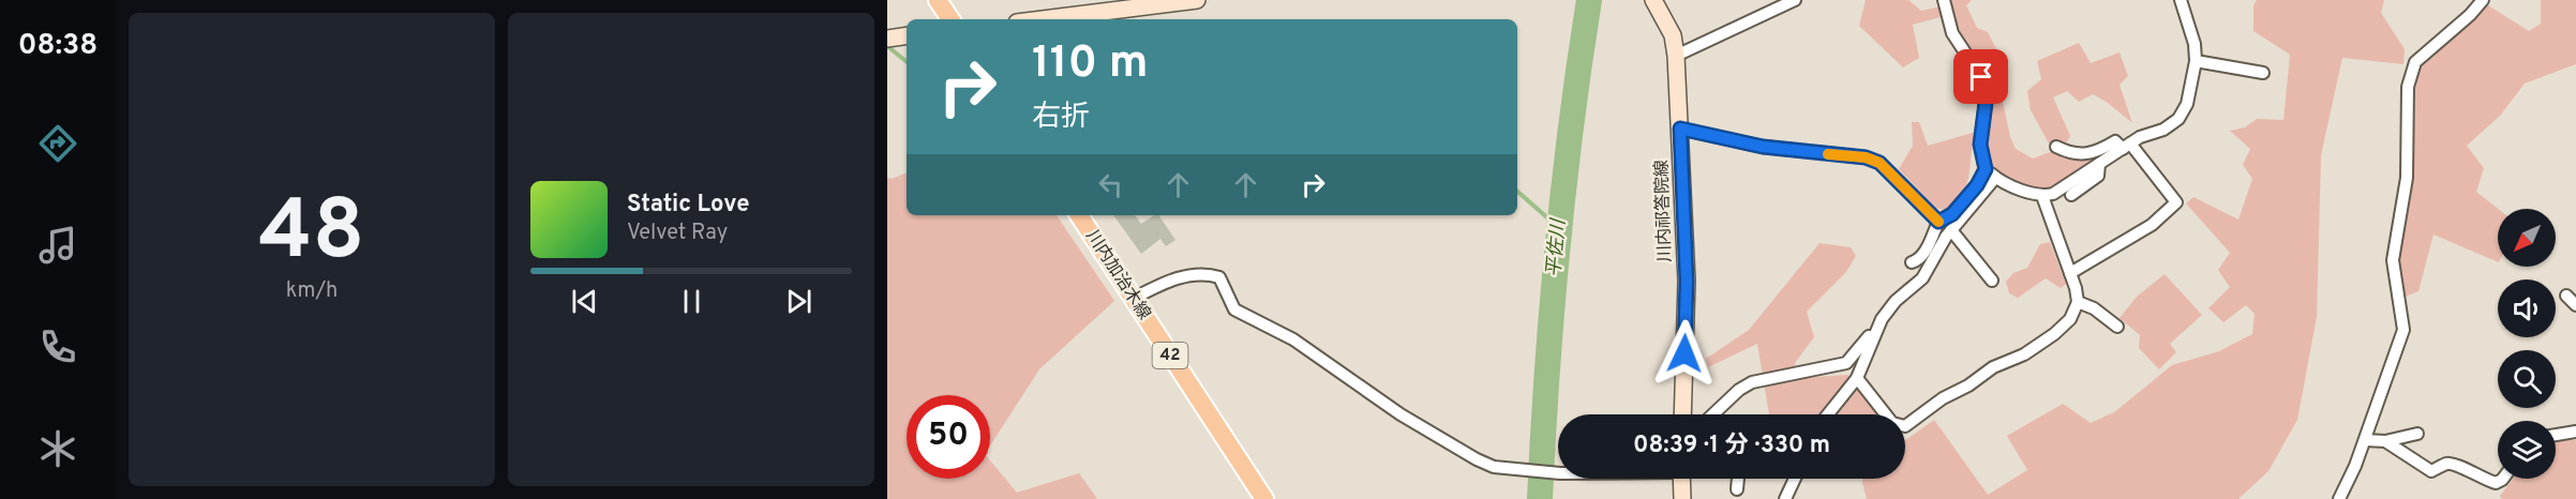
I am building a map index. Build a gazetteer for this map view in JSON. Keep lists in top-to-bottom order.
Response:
{
  "streets": {
    "main road": ["川内祁答院線", "川内加治木線", "42"]
  },
  "water": ["平佐川"],
  "north": "bottom left",
  "page": {
    "tabs": "08:38",
    "tile": ["48", "km/h"],
    "turn": ["110 m", "右折"],
    "song": ["Static Love", "Velvet Ray"],
    "limit": "50",
    "trip": "08:39 · 1 分 · 330 m"
  }
}
